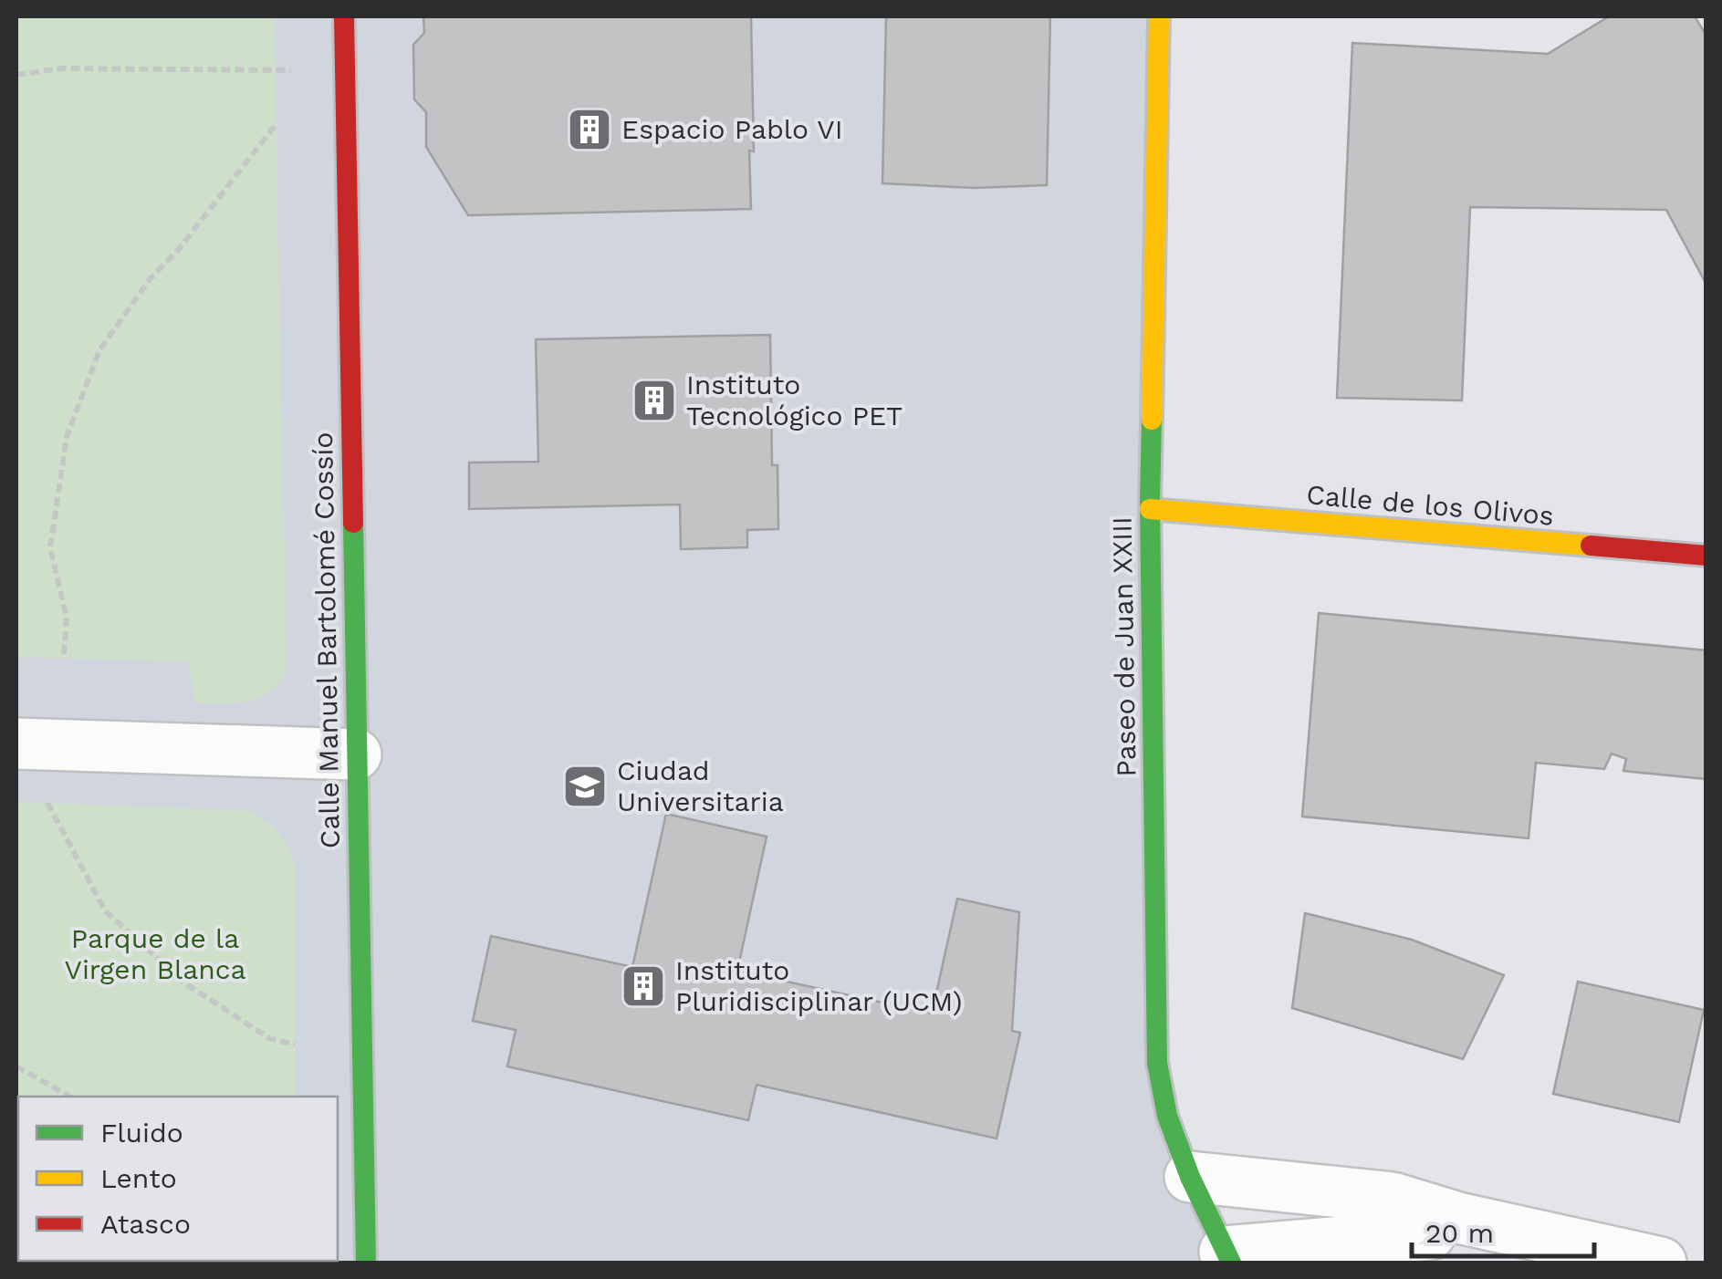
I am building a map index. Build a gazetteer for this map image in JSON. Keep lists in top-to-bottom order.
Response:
{
  "streets": {
    "street": ["Calle de los Olivos", "Calle Manuel Bartolomé Cossío", "Paseo de Juan XXIII"]
  },
  "crossings": [
    ["Calle de los Olivos", "Paseo de Juan XXIII"]
  ],
  "parks": ["Parque de la Virgen Blanca"],
  "places": {
    "building": ["Espacio Pablo VI", "Instituto Tecnológico PET", "Instituto Pluridisciplinar (UCM)"],
    "school or university": ["Ciudad Universitaria"]
  },
  "legend": ["Fluido", "Lento", "Atasco"],
  "scale_bar": "20 m"
}
